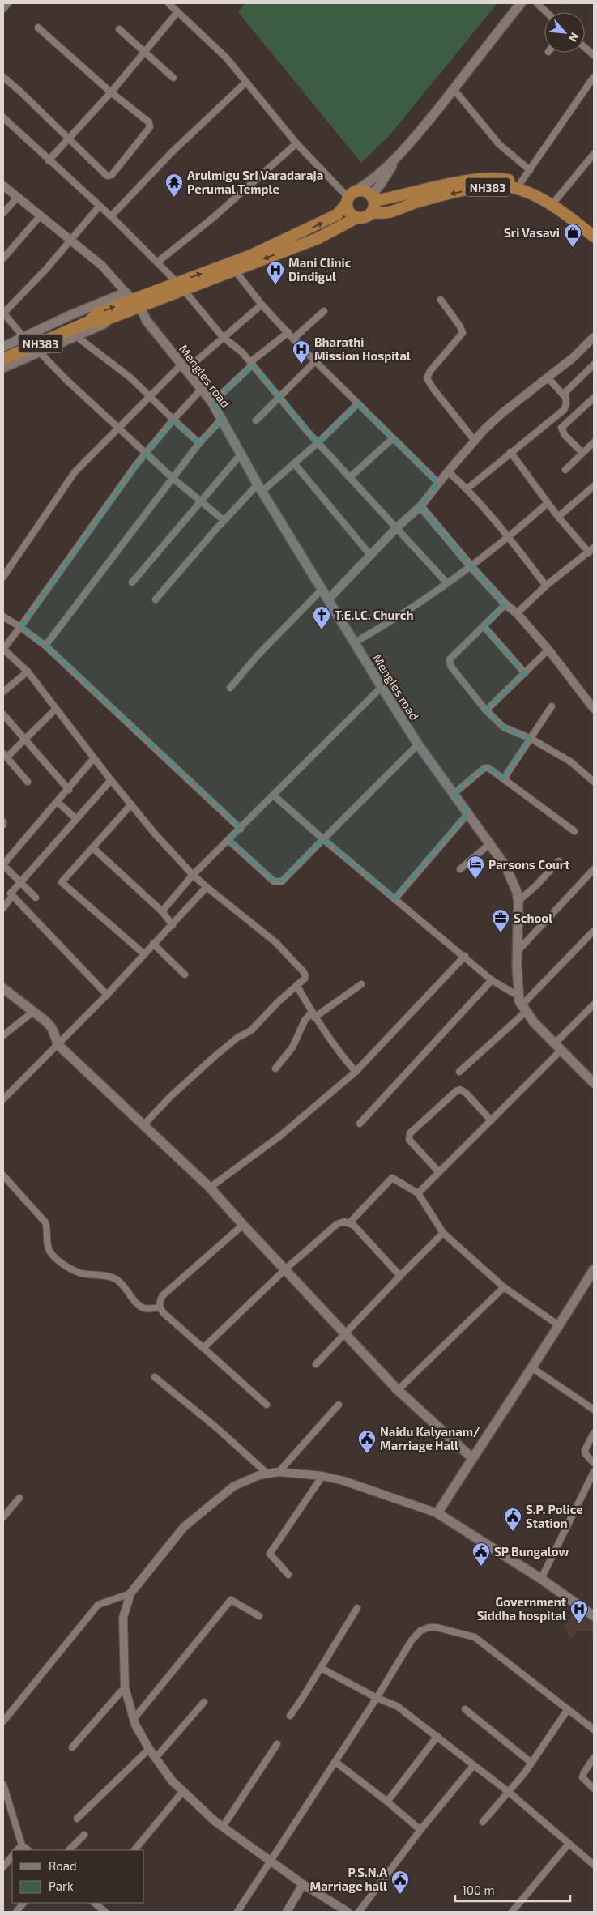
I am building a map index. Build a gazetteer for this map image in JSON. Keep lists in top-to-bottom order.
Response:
{
  "streets": {
    "highway": ["NH383"],
    "main road": ["Mengles road"]
  },
  "crossings": [
    ["NH383", "Mengles road"]
  ],
  "places": {
    "temple": ["Arulmigu Sri Varadaraja Perumal Temple"],
    "shop": ["Sri Vasavi"],
    "hospital": ["Mani Clinic Dindigul", "Bharathi Mission Hospital", "Government Siddha hospital"],
    "church": ["T.E.LC. Church"],
    "hotel": ["Parsons Court"],
    "office": ["School"],
    "public building": [
      "Naidu Kalyanam/ Marriage Hall",
      "S.P. Police Station",
      "SP Bungalow",
      "P.S.N.A Marriage hall"
    ]
  },
  "legend": ["Road", "Park"],
  "scale_bar": "100 m",
  "north": "bottom right"
}
